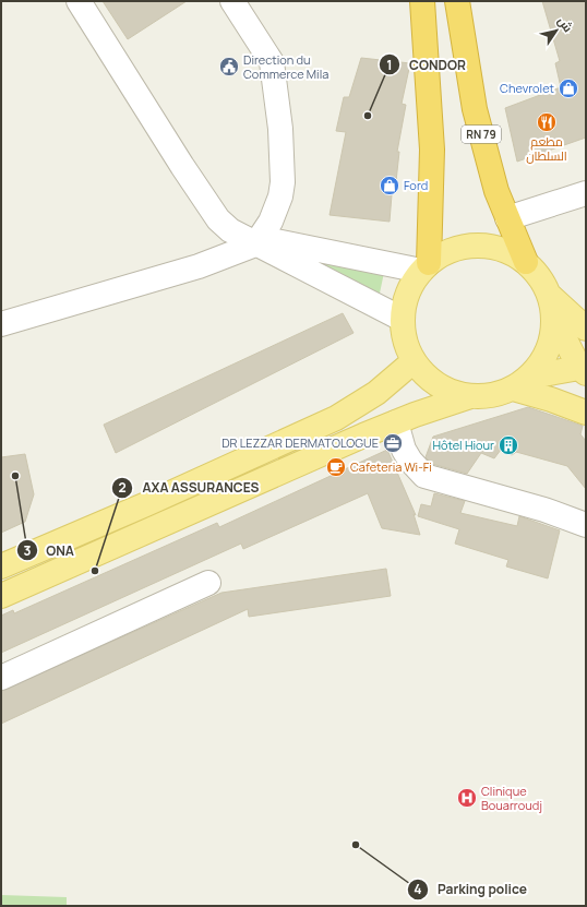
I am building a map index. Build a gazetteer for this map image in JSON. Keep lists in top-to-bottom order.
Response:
{
  "streets": {
    "highway": ["RN 79"]
  },
  "places": {
    "public building": ["Direction du Commerce Mila"],
    "shop": ["Chevrolet", "Ford"],
    "other": [
      "CONDOR",
      "ONA",
      "AXA ASSURANCES",
      "Parking police"
    ],
    "restaurant": ["مطعم السلطان"],
    "office": ["DR LEZZAR DERMATOLOGUE"],
    "building": ["Hôtel Hiour"],
    "cafe": ["Cafeteria Wi-Fi"],
    "hospital": ["Clinique Bouarroudj"]
  },
  "north": "top right"
}
